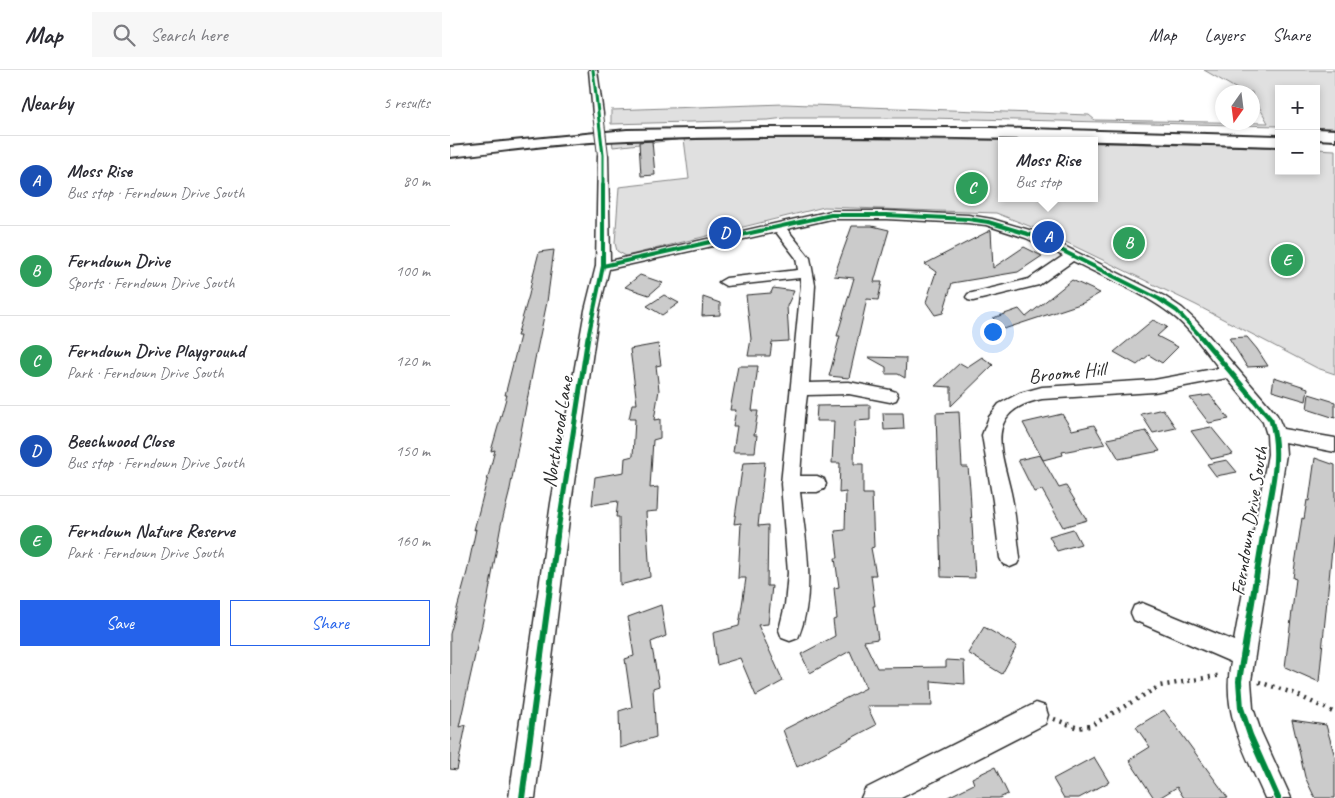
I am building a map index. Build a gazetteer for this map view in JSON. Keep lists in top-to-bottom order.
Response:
{
  "streets": {
    "street": ["Broome Hill", "Northwood Lane", "Ferndown Drive South"]
  },
  "crossings": [
    ["Broome Hill", "Ferndown Drive South"],
    ["Northwood Lane", "Ferndown Drive South"]
  ],
  "north": "bottom",
  "page": {
    "header": "Map",
    "search": "Search here",
    "nav": ["Map", "Layers", "Share"],
    "heading": ["Nearby", "5 results"],
    "map_buttons": ["+", "−"],
    "list": [
      {
        "mark": "A",
        "name": "Moss Rise",
        "note": "Bus stop · Ferndown Drive South",
        "value": "80 m"
      },
      {
        "mark": "B",
        "name": "Ferndown Drive",
        "note": "Sports · Ferndown Drive South",
        "value": "100 m"
      },
      {
        "mark": "C",
        "name": "Ferndown Drive Playground",
        "note": "Park · Ferndown Drive South",
        "value": "120 m"
      },
      {
        "mark": "D",
        "name": "Beechwood Close",
        "note": "Bus stop · Ferndown Drive South",
        "value": "150 m"
      },
      {
        "mark": "E",
        "name": "Ferndown Nature Reserve",
        "note": "Park · Ferndown Drive South",
        "value": "160 m"
      }
    ],
    "popup": ["Moss Rise", "Bus stop"],
    "pins": [
      "C",
      "D",
      "A",
      "B",
      "E"
    ],
    "buttons": ["Save", "Share"]
  }
}
